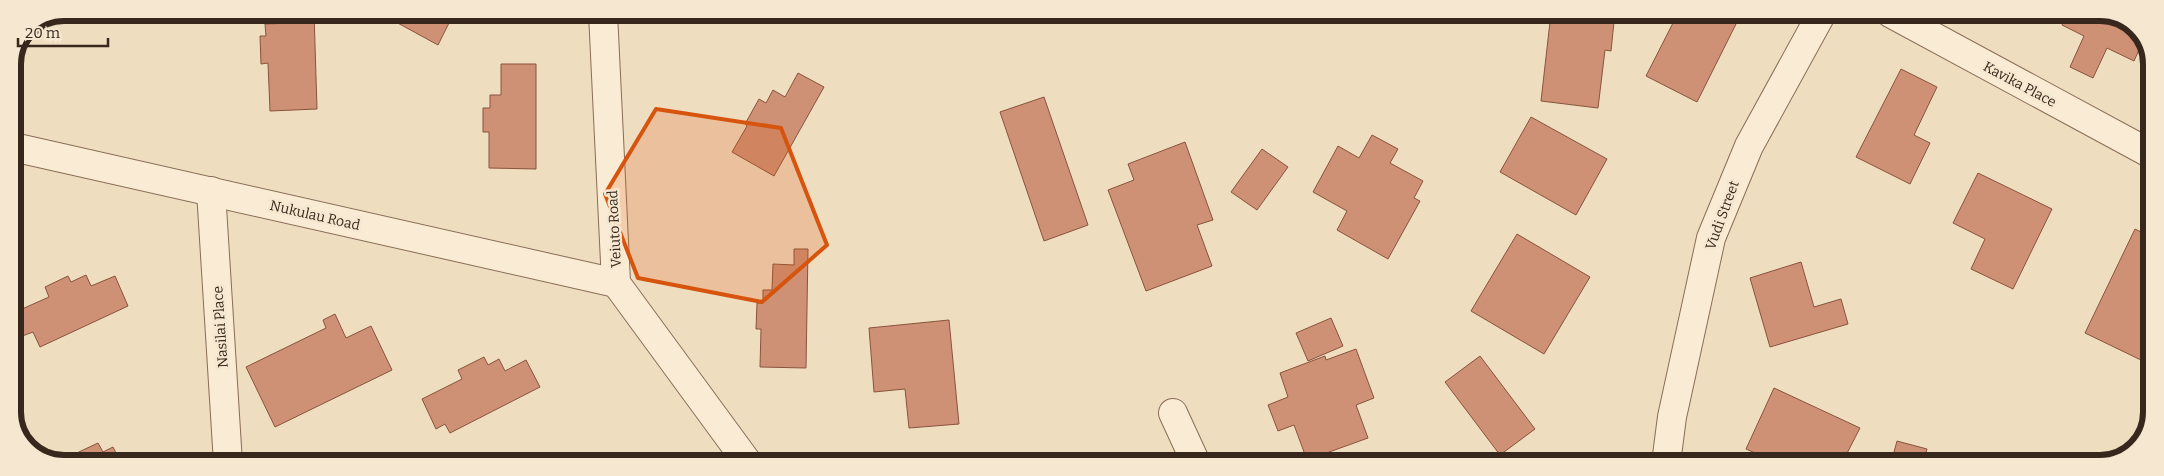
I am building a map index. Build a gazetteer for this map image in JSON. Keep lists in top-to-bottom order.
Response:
{
  "streets": {
    "street": [
      "Kavika Place",
      "Nukulau Road",
      "Vudi Street",
      "Veiuto Road",
      "Nasilai Place"
    ]
  },
  "crossings": [
    ["Nukulau Road", "Veiuto Road"],
    ["Nukulau Road", "Nasilai Place"]
  ],
  "scale_bar": "20 m"
}
